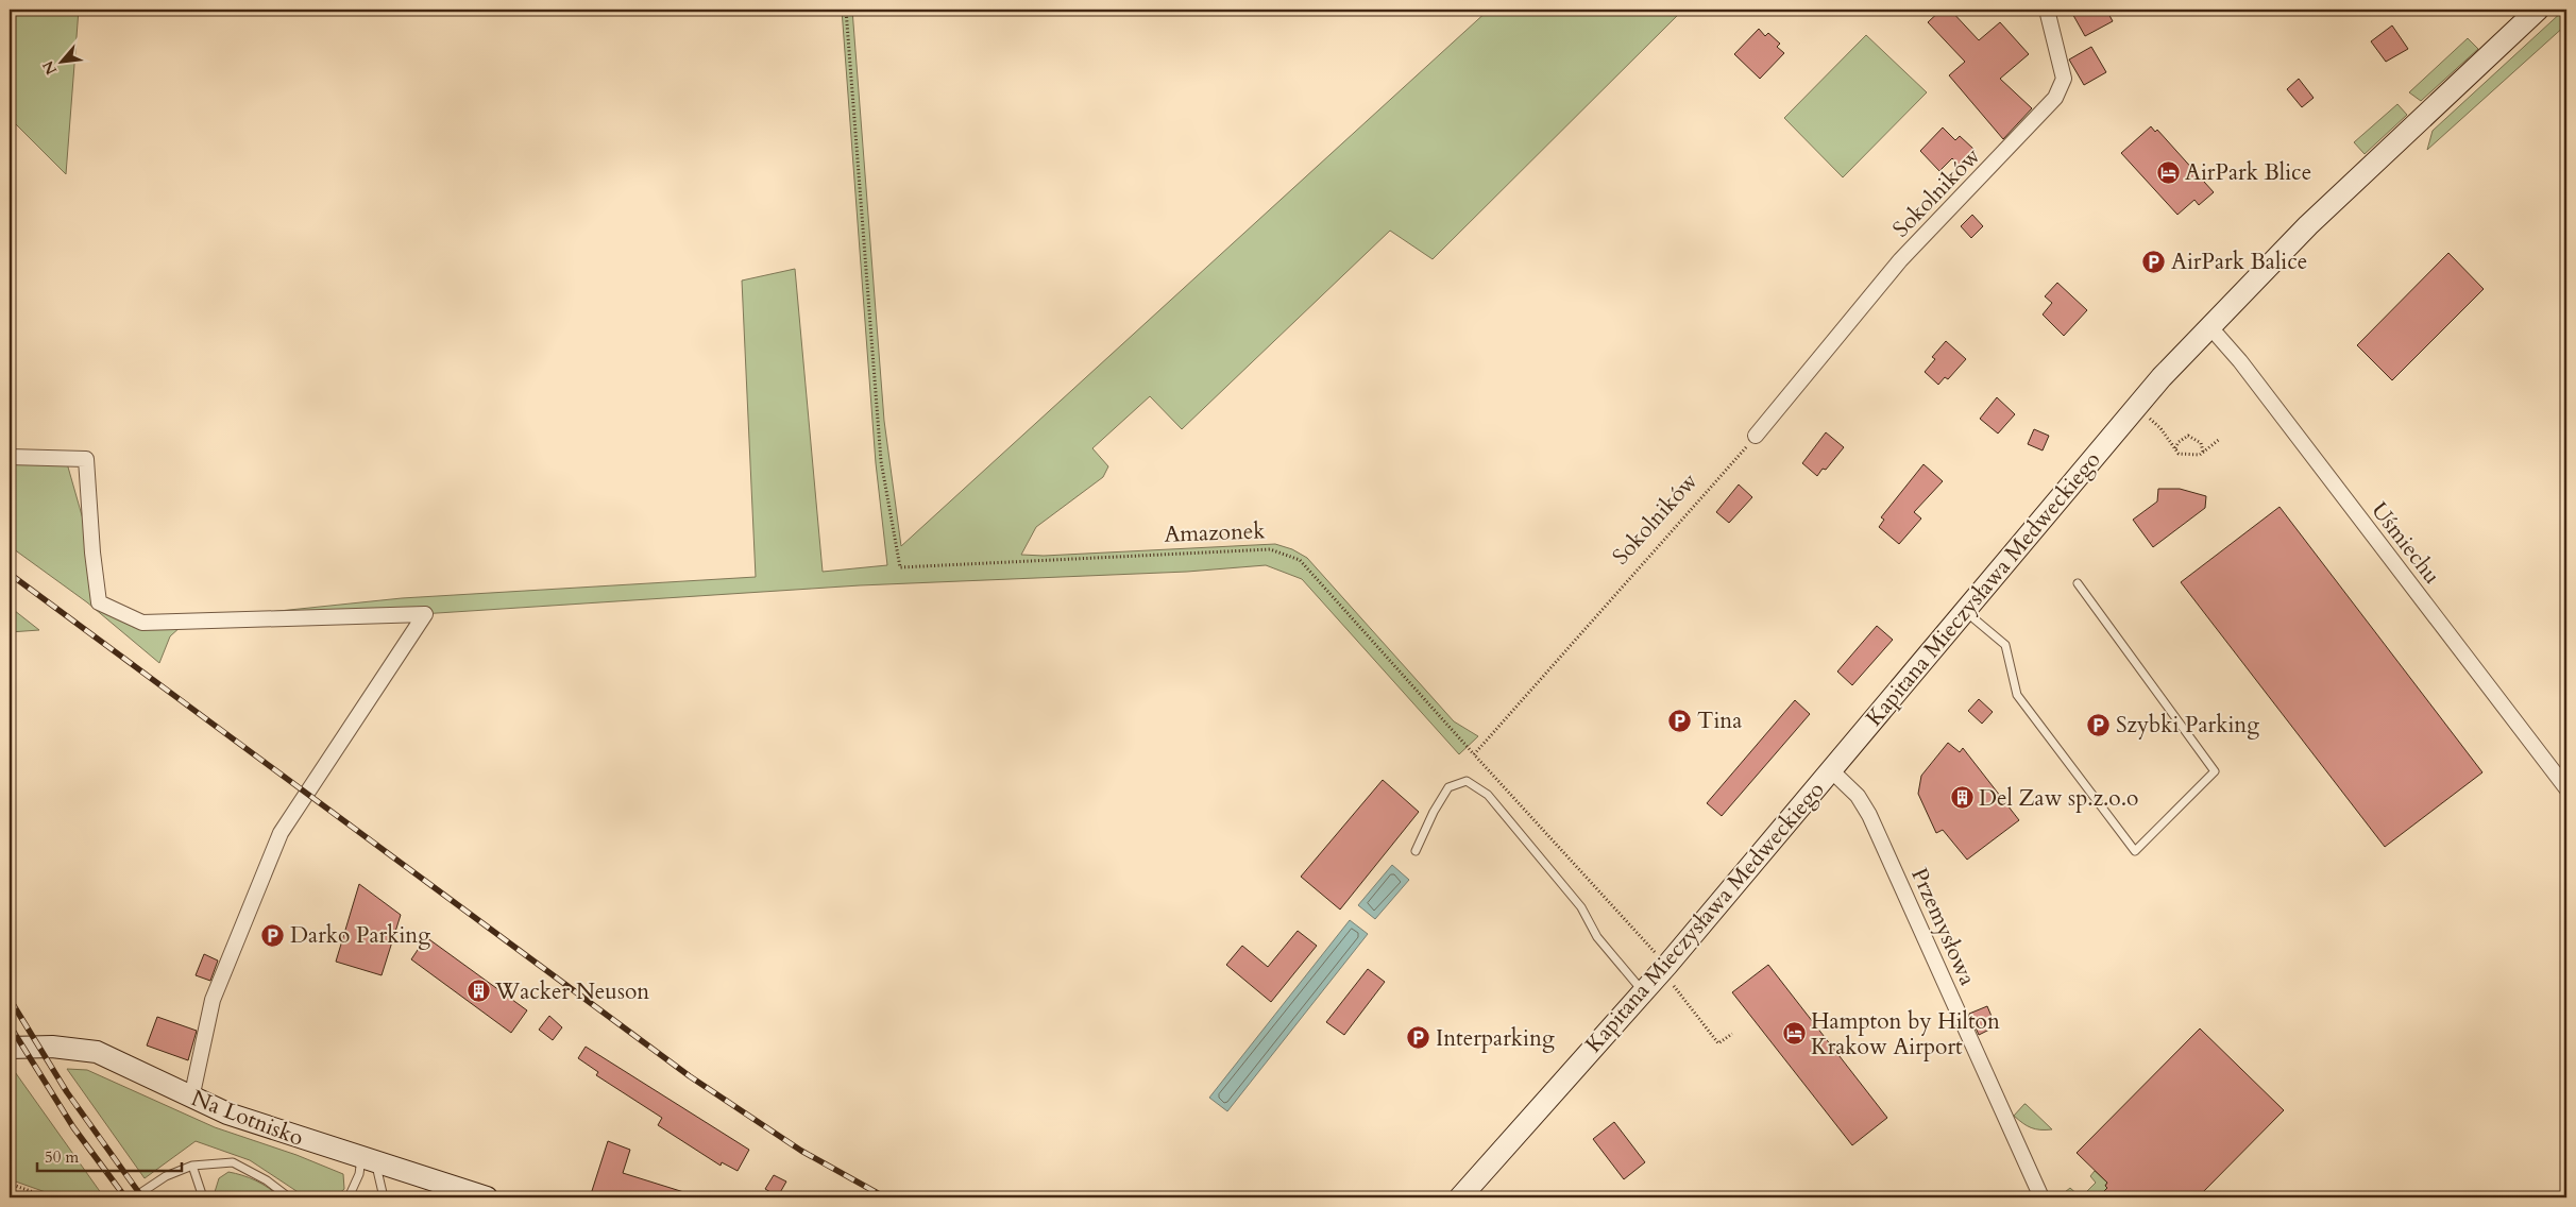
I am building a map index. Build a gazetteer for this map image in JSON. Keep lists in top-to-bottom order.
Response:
{
  "streets": {
    "main road": ["Kapitana Mieczysława Medweckiego", "Na Lotnisko"],
    "street": ["Sokolników", "Uśmiechu", "Przemysłowa"],
    "path": ["Amazonek"]
  },
  "crossings": [
    ["Sokolników", "Amazonek"],
    ["Uśmiechu", "Kapitana Mieczysława Medweckiego"],
    ["Kapitana Mieczysława Medweckiego", "Przemysłowa"]
  ],
  "places": {
    "hotel": ["AirPark Blice", "Hampton by Hilton Krakow Airport"],
    "parking": [
      "AirPark Balice",
      "Tina",
      "Szybki Parking",
      "Darko Parking",
      "Interparking"
    ],
    "building": ["Del Zaw sp.z.o.o", "Wacker Neuson"]
  },
  "scale_bar": "50 m",
  "north": "bottom left"
}
